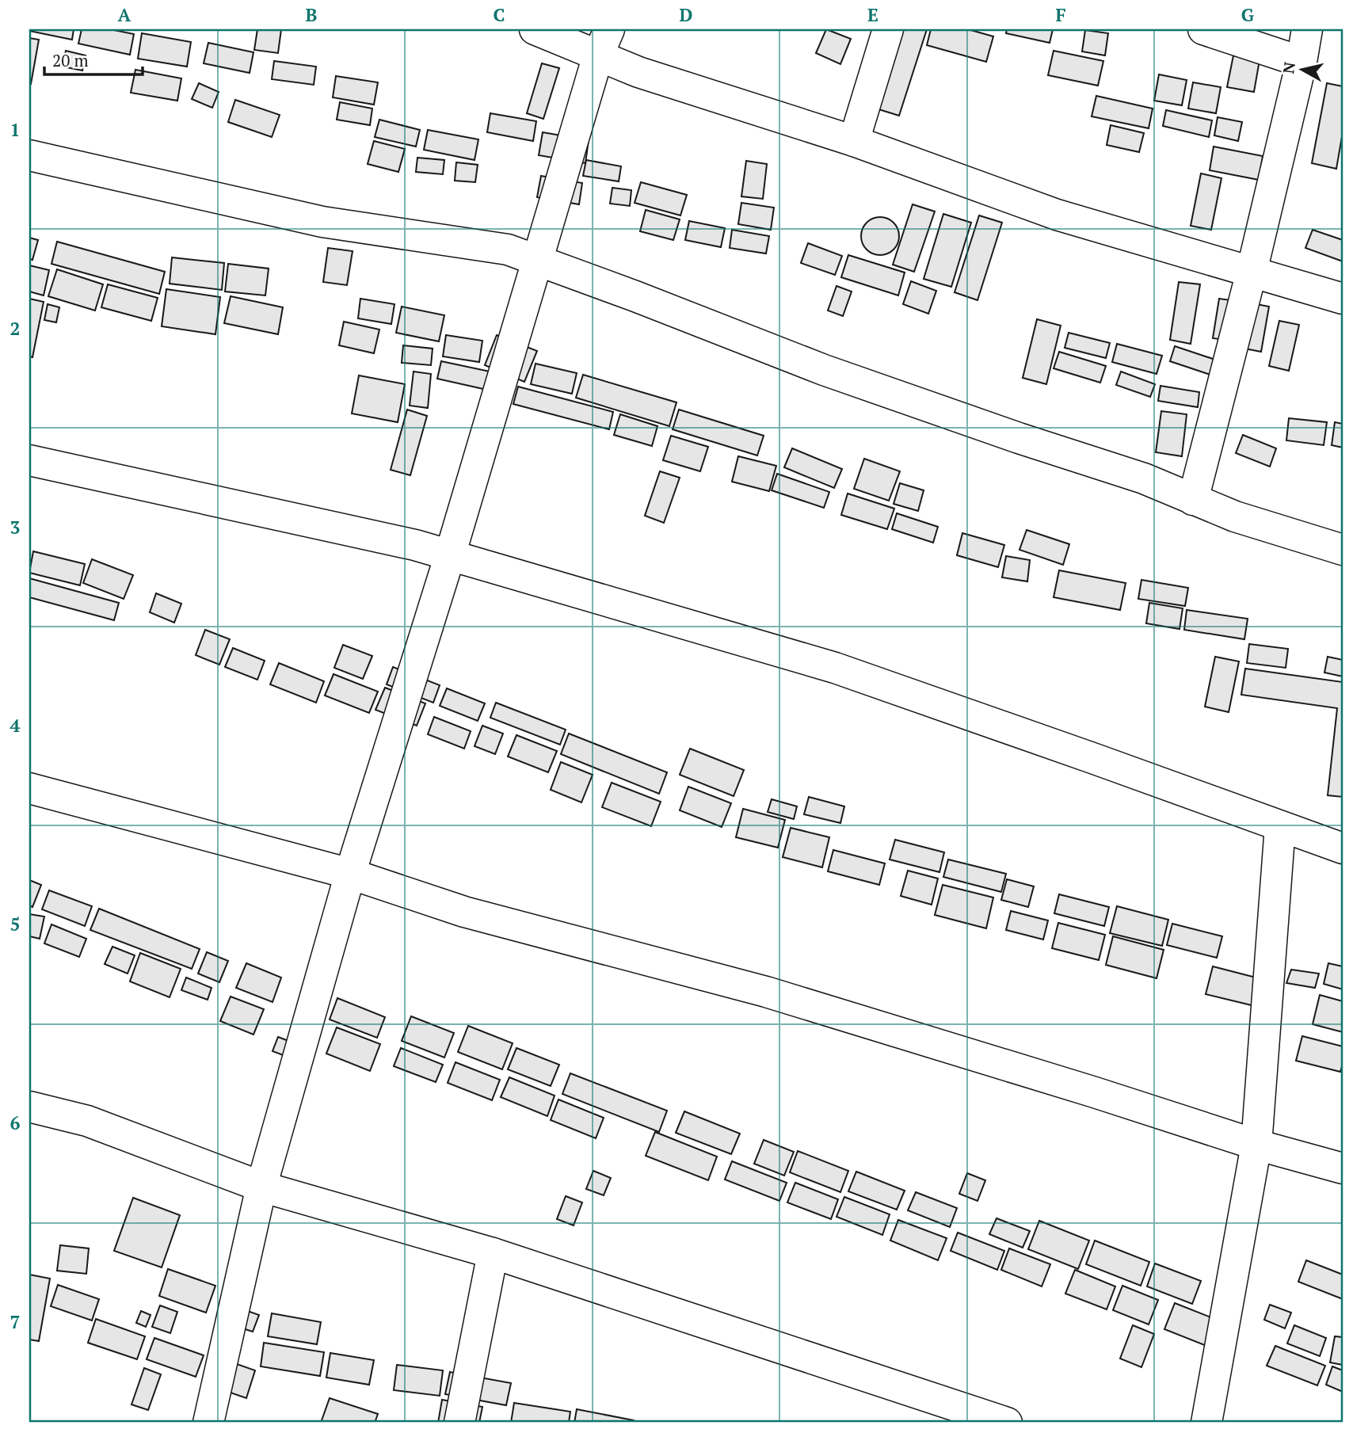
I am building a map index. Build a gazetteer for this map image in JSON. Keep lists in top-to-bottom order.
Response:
{
  "scale_bar": "20 m",
  "north": "left",
  "grid": {
    "columns": [
      "A",
      "B",
      "C",
      "D",
      "E",
      "F",
      "G"
    ],
    "rows": [
      "1",
      "2",
      "3",
      "4",
      "5",
      "6",
      "7"
    ]
  }
}
